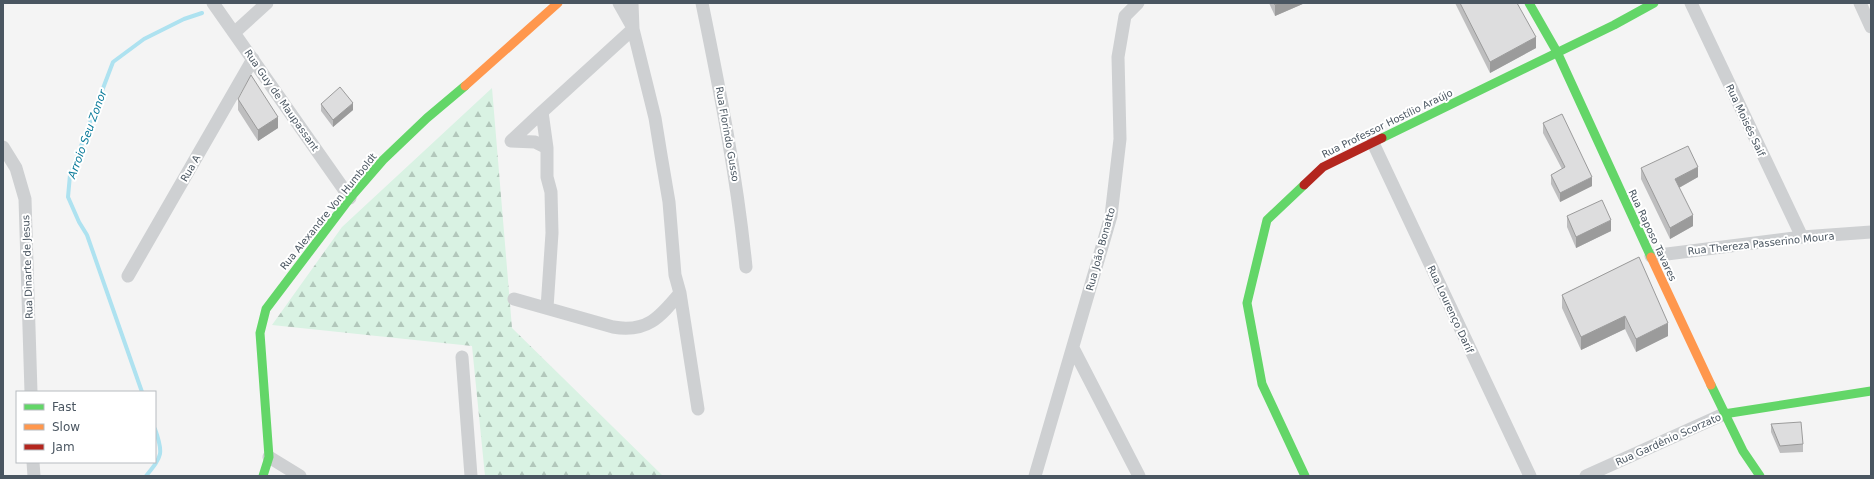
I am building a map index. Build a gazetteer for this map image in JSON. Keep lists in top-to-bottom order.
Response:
{
  "streets": {
    "street": [
      "Rua Guy de Maupassant",
      "Rua Moisés Saif",
      "Rua Professor Hostílio Araújo",
      "Rua Florindo Gusso",
      "Rua A",
      "Rua Alexandre Von Humboldt",
      "Rua Raposo Tavares",
      "Rua Thereza Passerino Moura",
      "Rua João Bonatto",
      "Rua Dinarte de Jesus",
      "Rua Lourenço Darif",
      "Rua Gardênio Scorzato"
    ]
  },
  "crossings": [
    ["Rua Guy de Maupassant", "Rua A"],
    ["Rua Guy de Maupassant", "Rua Alexandre Von Humboldt"],
    ["Rua Moisés Saif", "Rua Thereza Passerino Moura"],
    ["Rua Professor Hostílio Araújo", "Rua Raposo Tavares"],
    ["Rua Professor Hostílio Araújo", "Rua Lourenço Darif"],
    ["Rua Raposo Tavares", "Rua Thereza Passerino Moura"],
    ["Rua Raposo Tavares", "Rua Gardênio Scorzato"]
  ],
  "water": ["Arroio Seu Zonor"],
  "legend": ["Fast", "Slow", "Jam"]
}
